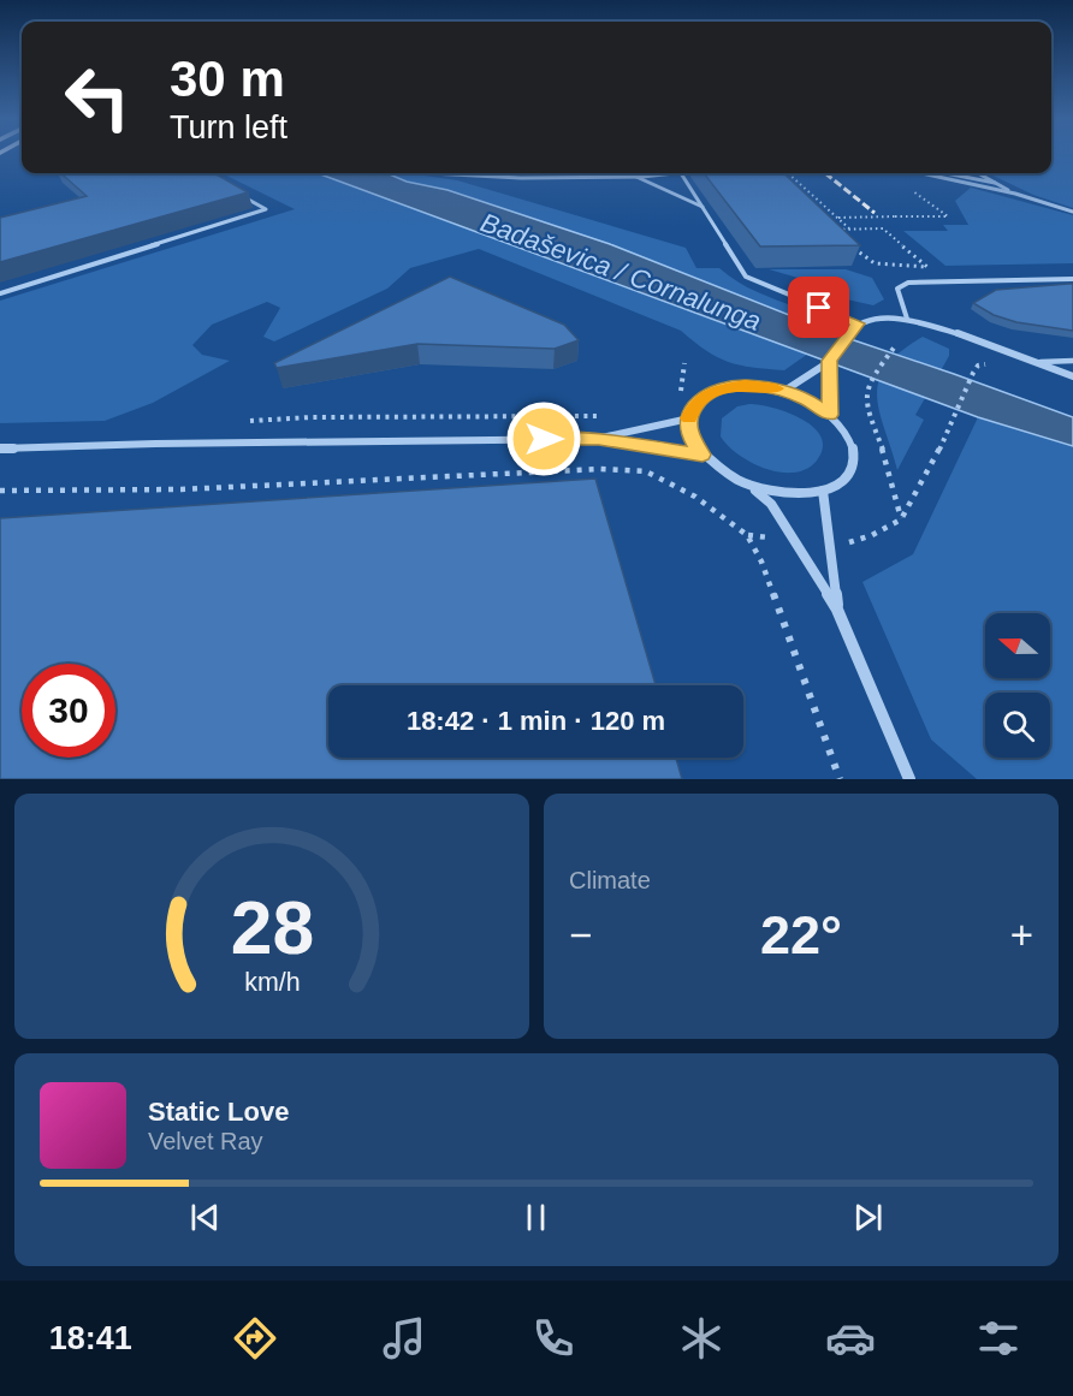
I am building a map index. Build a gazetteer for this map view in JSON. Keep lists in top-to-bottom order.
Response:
{
  "water": ["Badaševica / Cornalunga"],
  "north": "left",
  "page": {
    "turn": ["30 m", "Turn left"],
    "limit": "30",
    "trip": "18:42 · 1 min · 120 m",
    "tile": "Climate",
    "heat": ["−", "22°", "+"],
    "song": ["Static Love", "Velvet Ray"],
    "tabs": "18:41",
    "gauge": ["28", "km/h"]
  }
}
